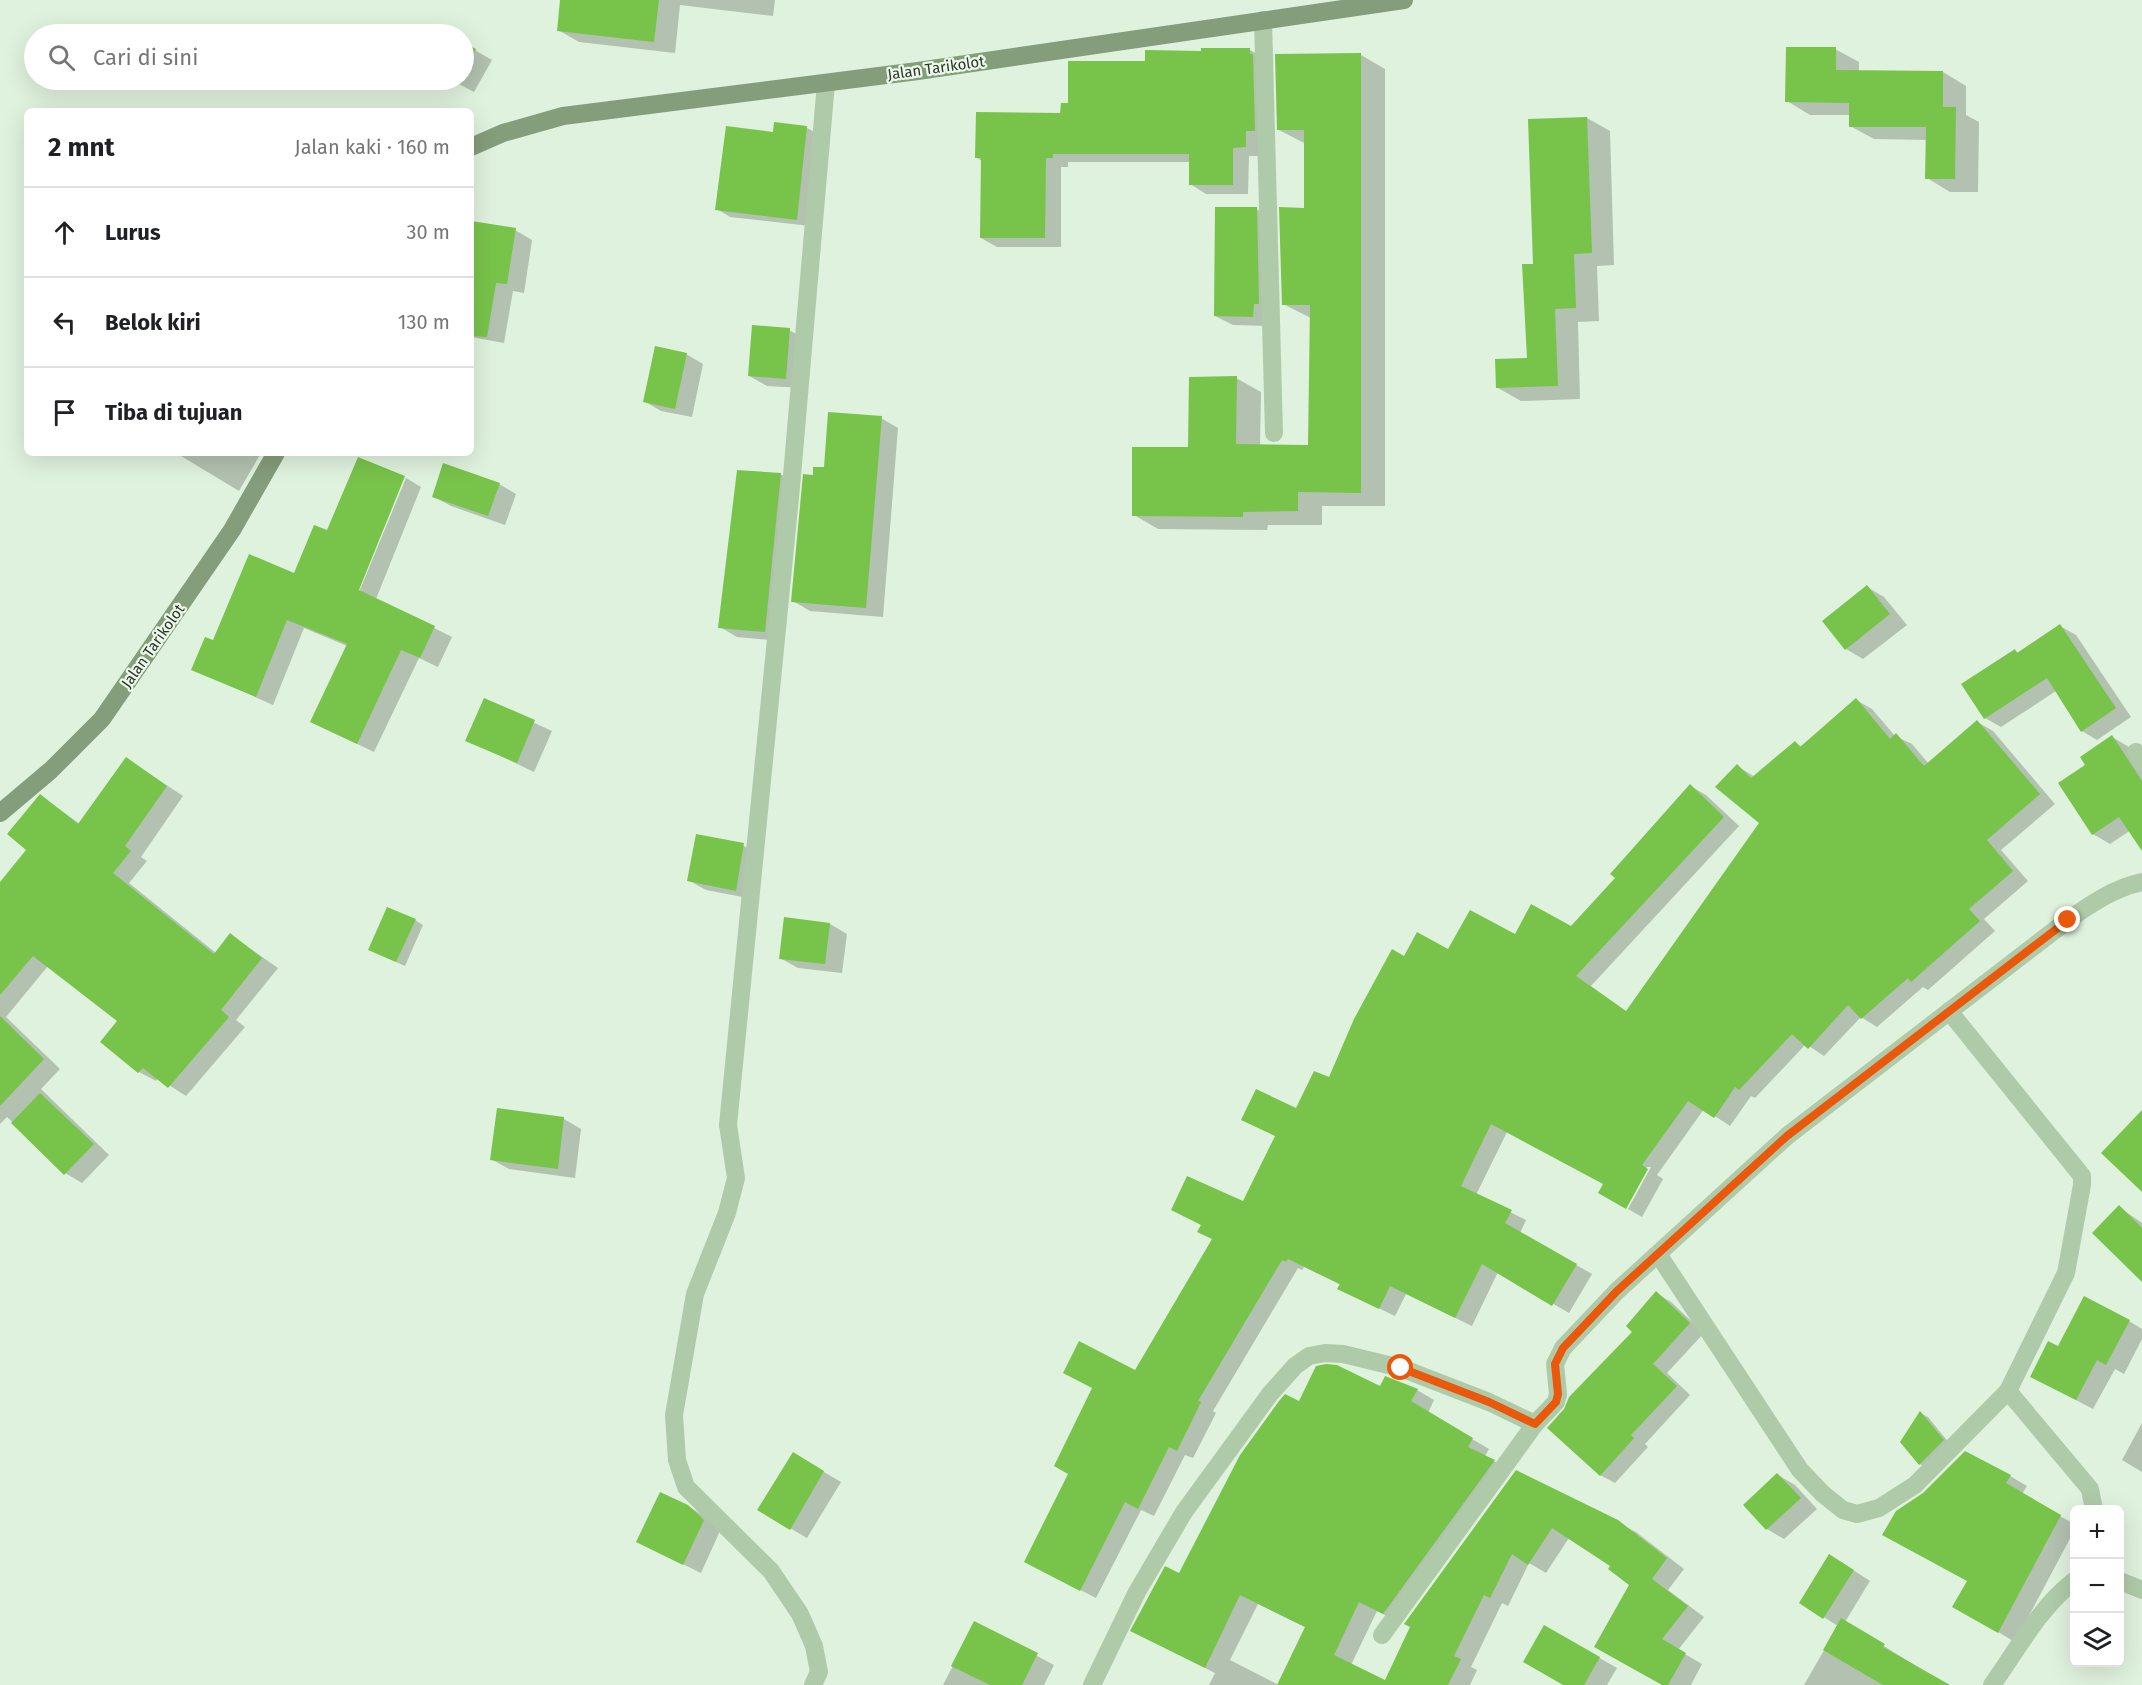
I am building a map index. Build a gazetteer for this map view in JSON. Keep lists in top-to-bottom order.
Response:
{
  "streets": {
    "street": ["Jalan Tarikolot"]
  },
  "page": {
    "search": "Cari di sini",
    "heading": ["2 mnt", "Jalan kaki · 160 m"],
    "list": [
      ["Lurus", "30 m"],
      ["Belok kiri", "130 m"],
      "Tiba di tujuan"
    ],
    "map_buttons": ["+", "−"]
  }
}
